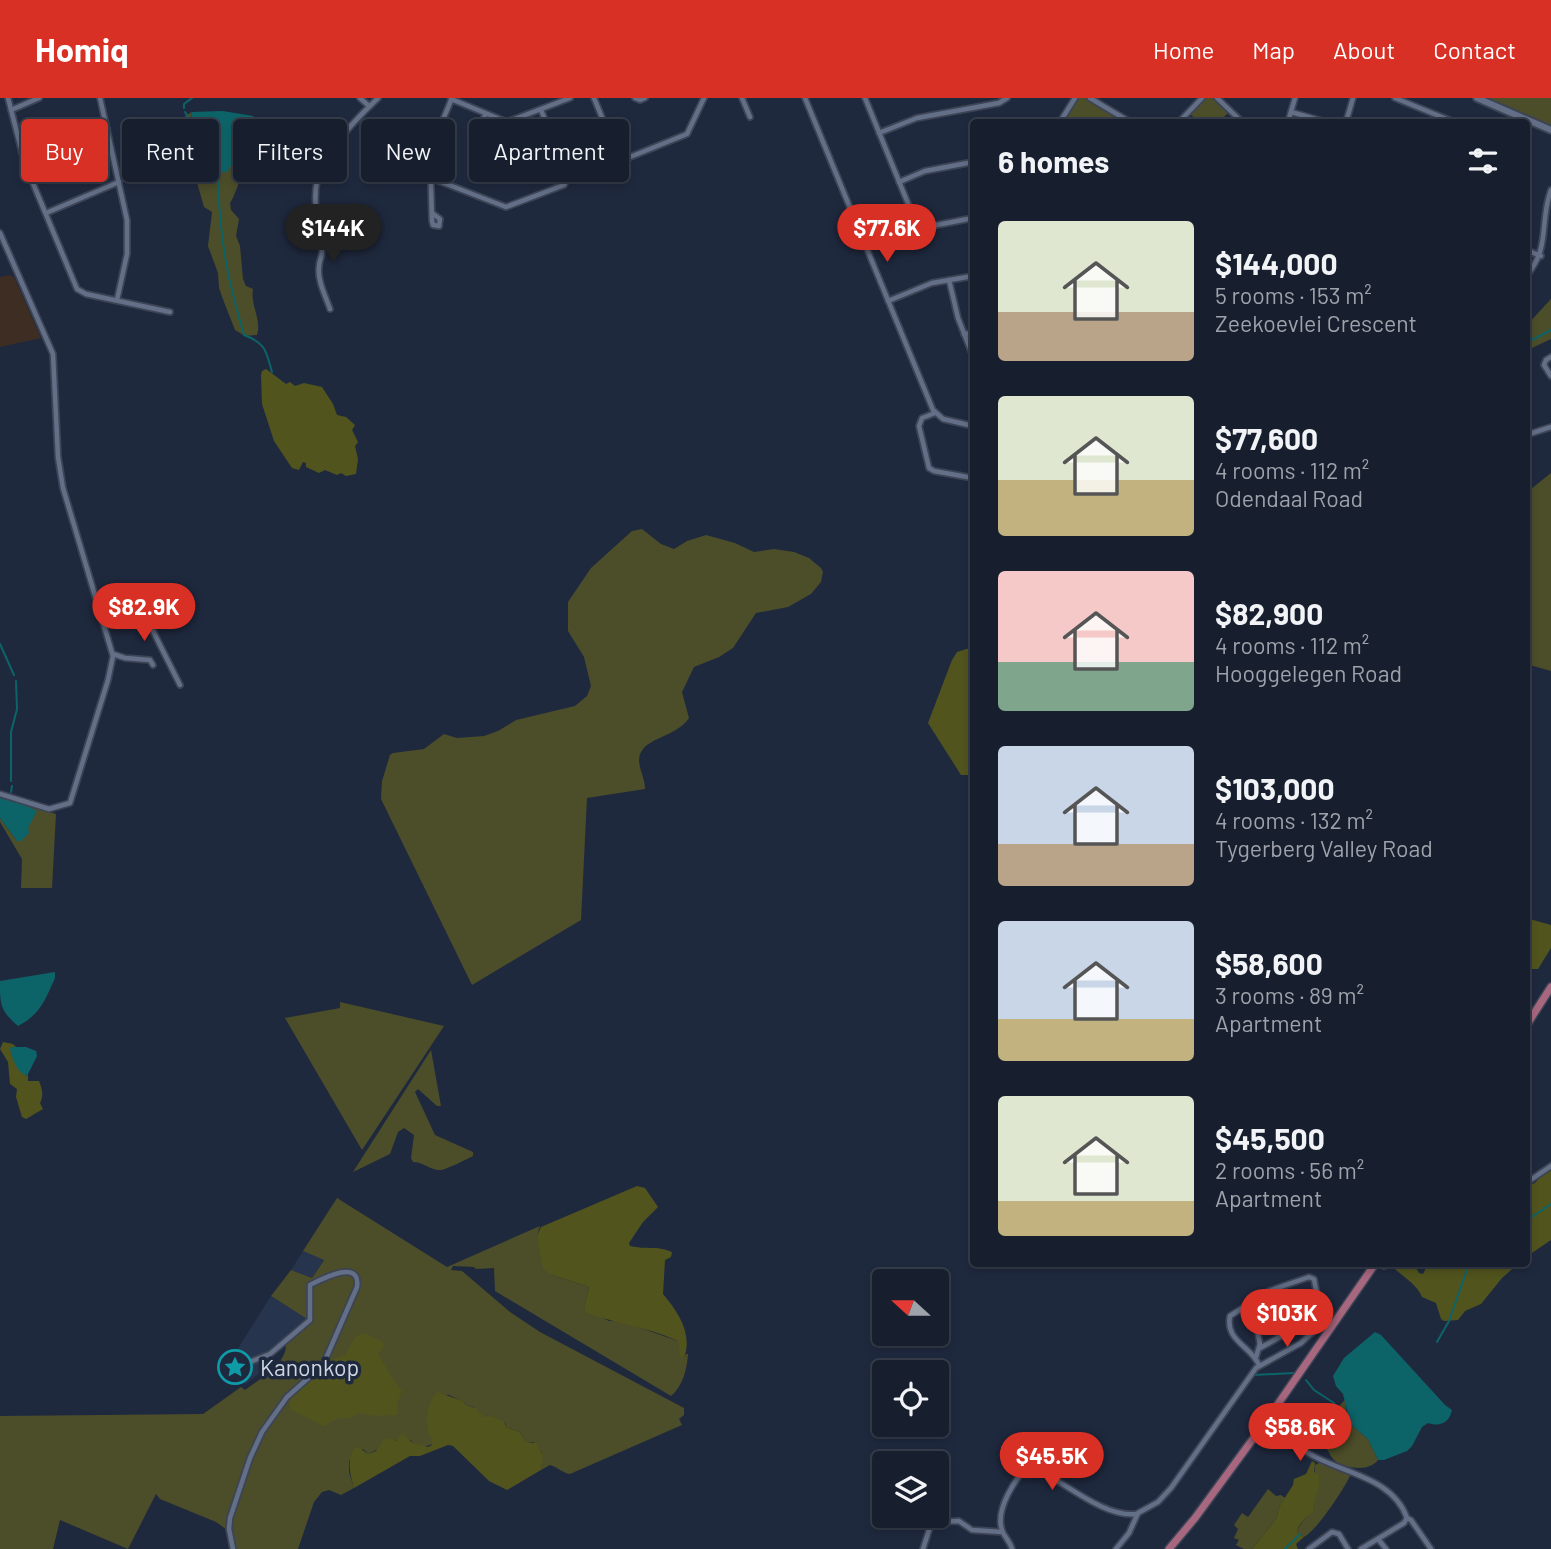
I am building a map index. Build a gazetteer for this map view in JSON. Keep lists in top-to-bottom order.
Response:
{
  "places": {
    "place": ["Kanonkop"]
  },
  "north": "left",
  "page": {
    "header": "Homiq",
    "nav": [
      "Home",
      "Map",
      "About",
      "Contact"
    ],
    "chip": [
      "Buy",
      "Rent",
      "Filters",
      "New",
      "Apartment"
    ],
    "heading": "6 homes",
    "list": [
      {
        "name": "$144,000",
        "note": "5 rooms · 153 m² · Zeekoevlei Crescent"
      },
      {
        "name": "$77,600",
        "note": "4 rooms · 112 m² · Odendaal Road"
      },
      {
        "name": "$82,900",
        "note": "4 rooms · 112 m² · Hooggelegen Road"
      },
      {
        "name": "$103,000",
        "note": "4 rooms · 132 m² · Tygerberg Valley Road"
      },
      {
        "name": "$58,600",
        "note": "3 rooms · 89 m² · Apartment"
      },
      {
        "name": "$45,500",
        "note": "2 rooms · 56 m² · Apartment"
      }
    ],
    "price": [
      "$144K",
      "$77.6K",
      "$82.9K",
      "$103K",
      "$58.6K",
      "$45.5K"
    ]
  }
}
